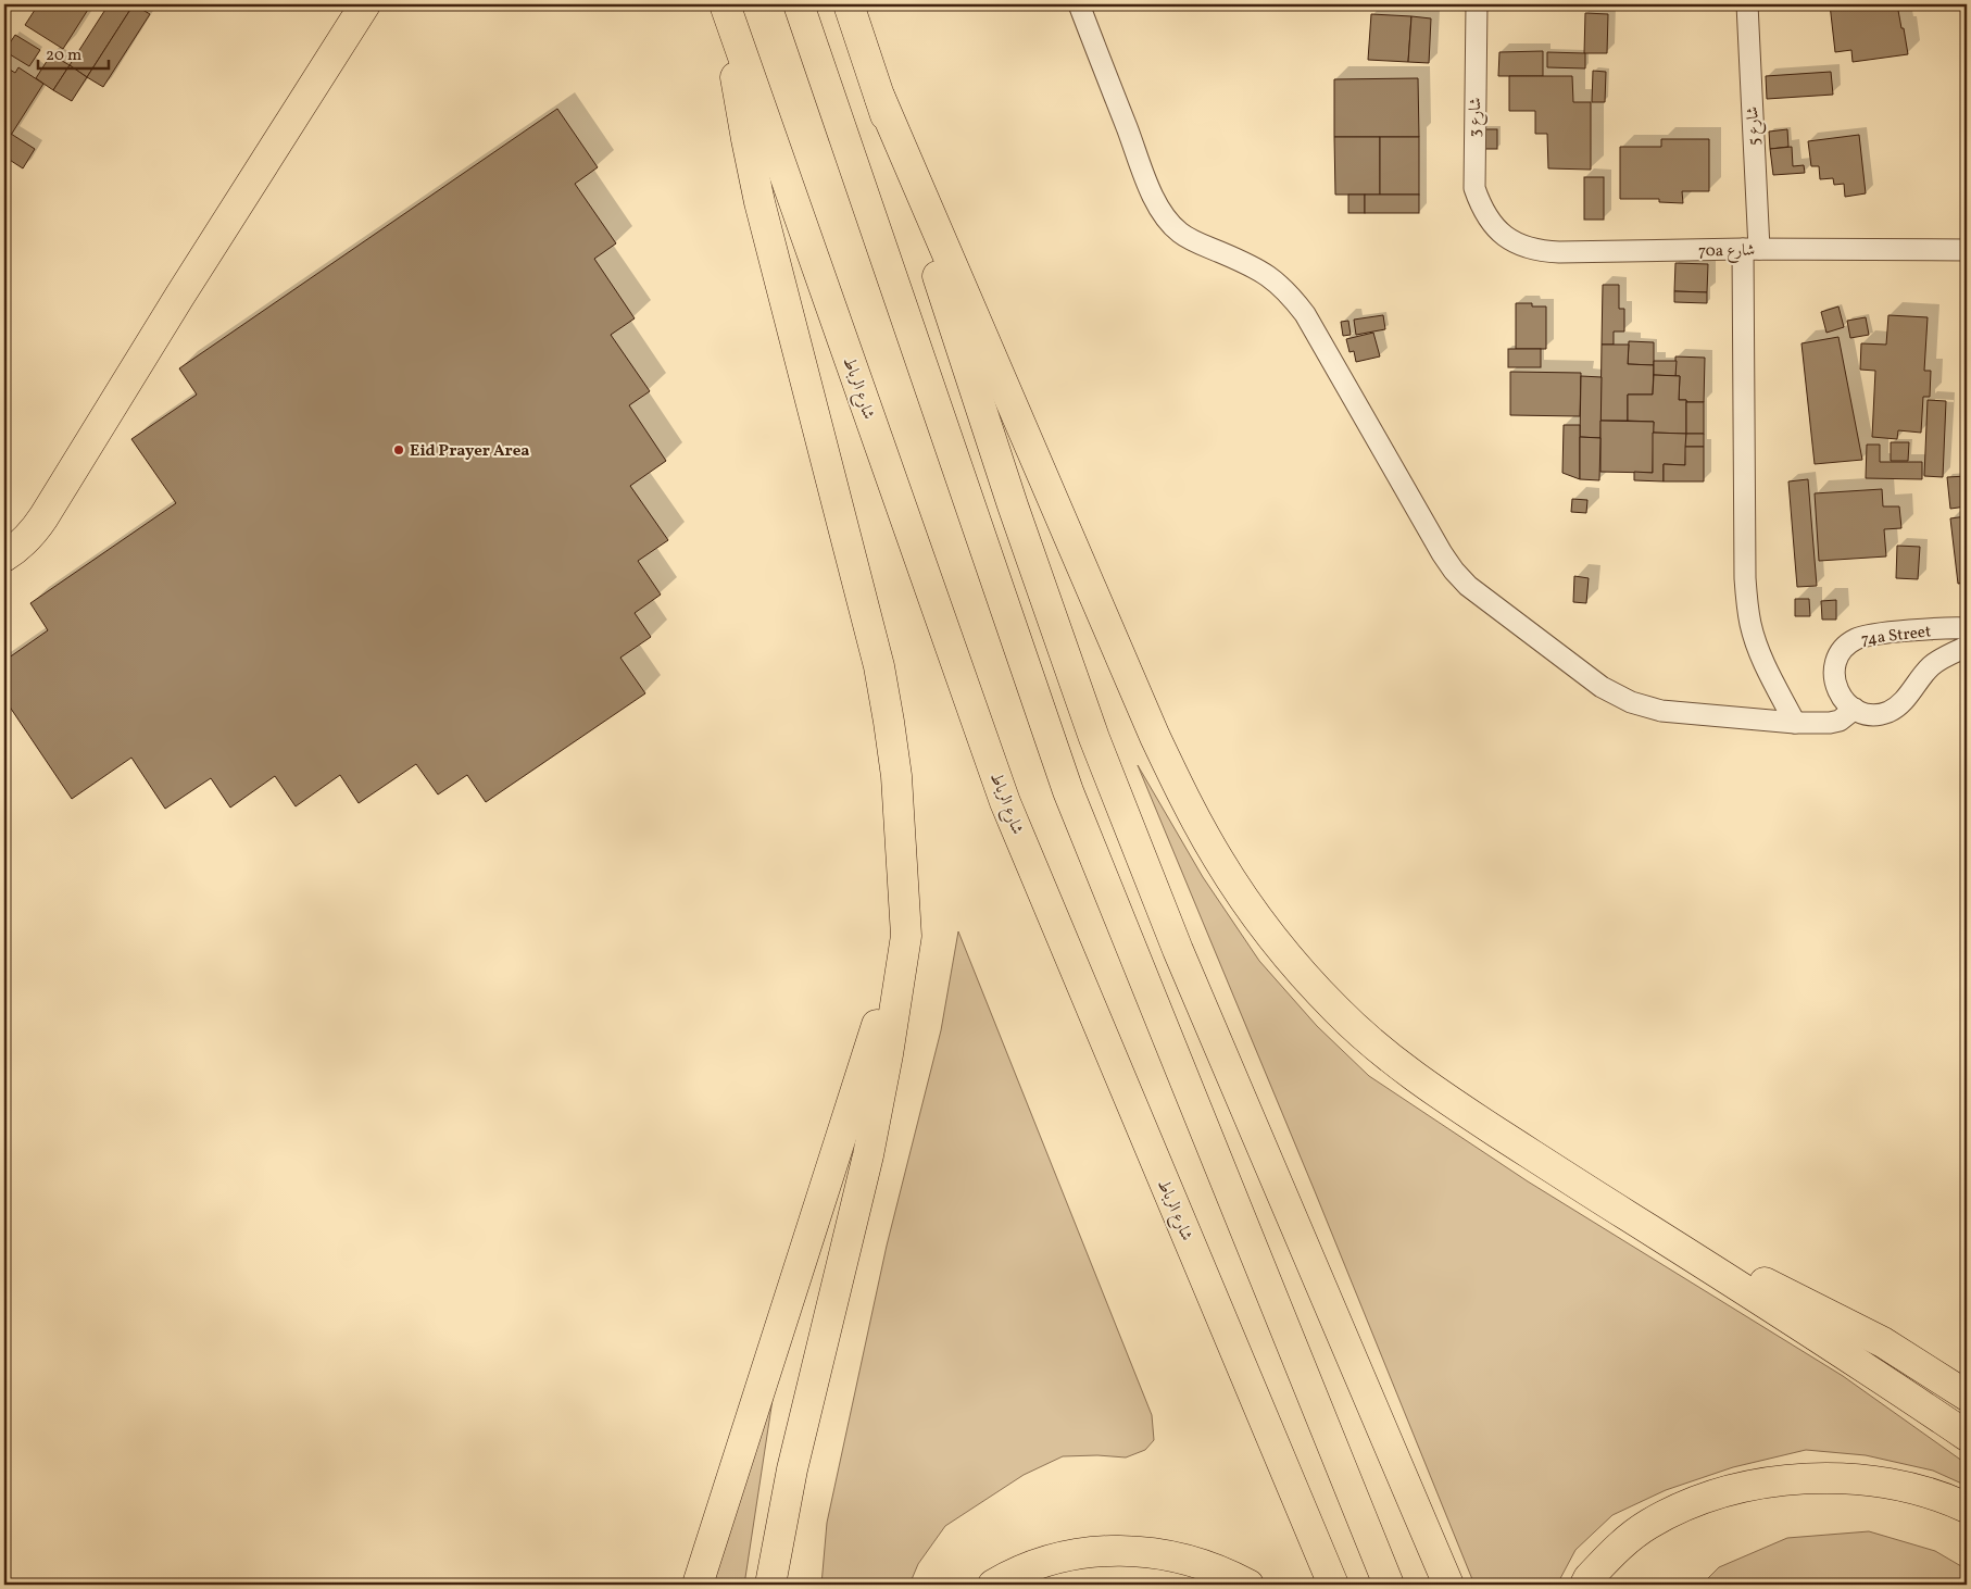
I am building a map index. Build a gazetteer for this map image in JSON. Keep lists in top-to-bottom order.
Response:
{
  "streets": {
    "highway": ["شارع الرباط"],
    "street": [
      "شارع 3",
      "شارع 5",
      "70a شارع",
      "74a Street"
    ]
  },
  "crossings": [
    ["شارع 3", "70a شارع"],
    ["شارع 5", "70a شارع"]
  ],
  "places": ["Eid Prayer Area"],
  "scale_bar": "20 m"
}
